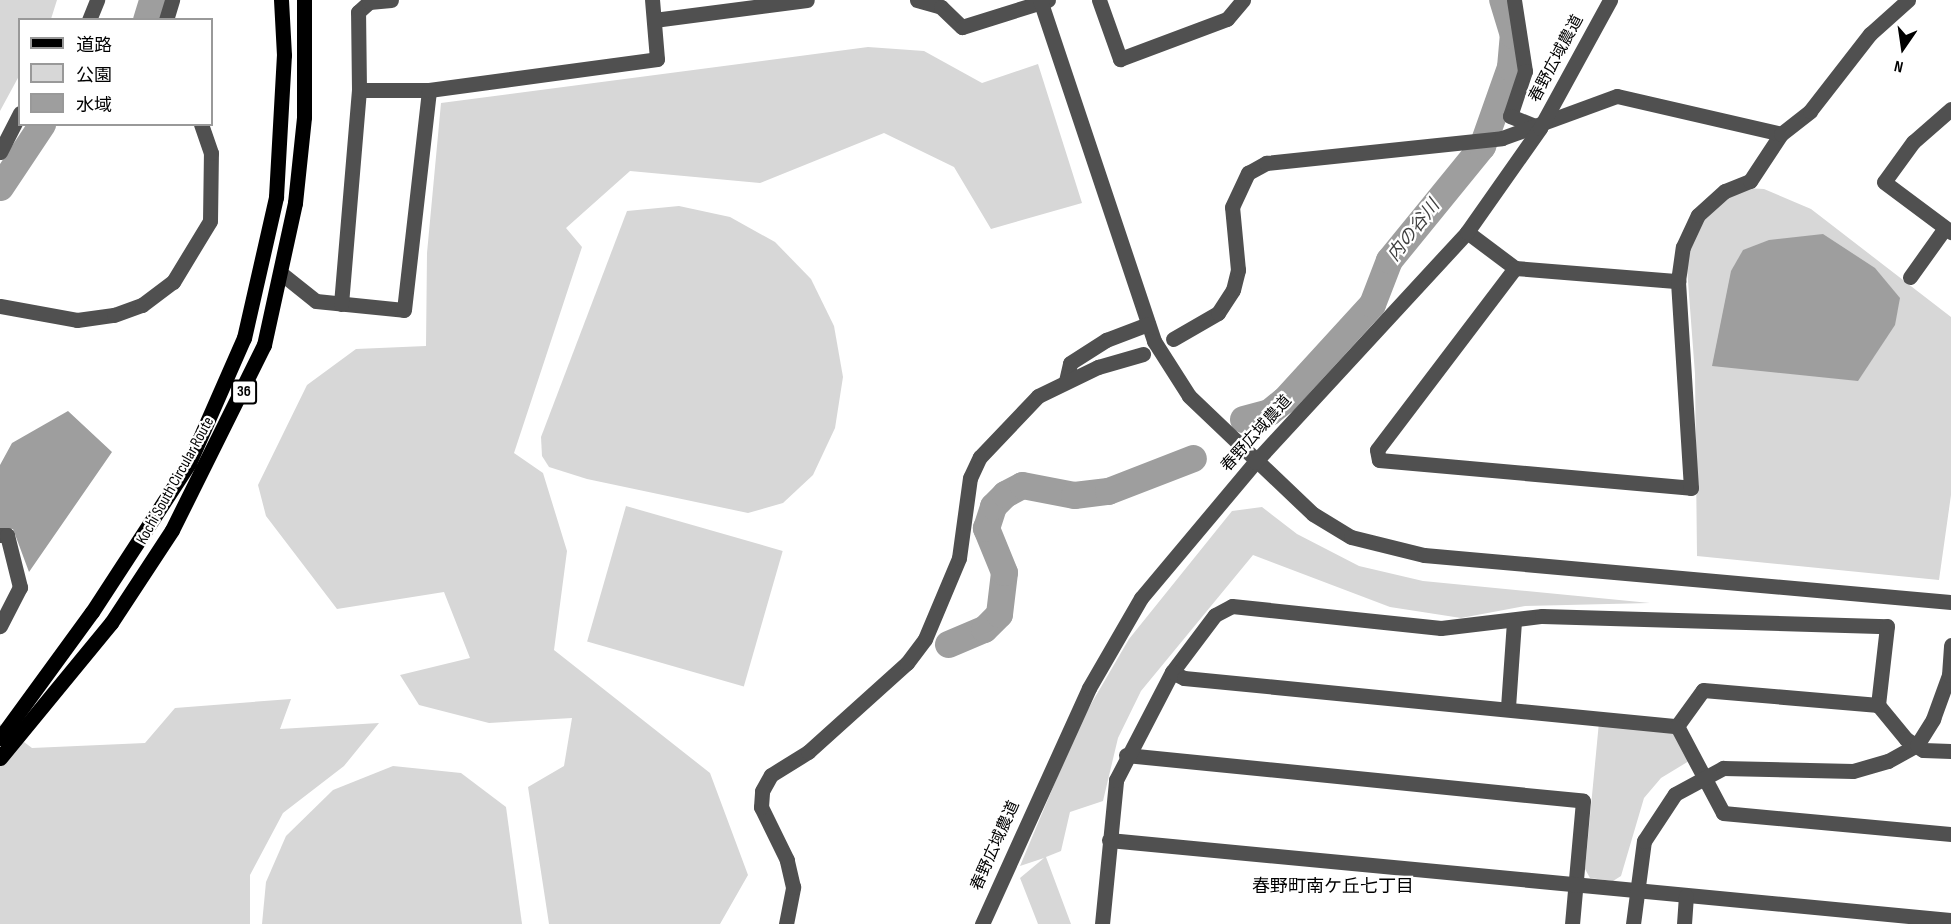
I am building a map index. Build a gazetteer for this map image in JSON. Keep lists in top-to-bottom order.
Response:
{
  "streets": {
    "main road": ["36", "Kochi South Circular Route"],
    "street": ["春野広域農道"]
  },
  "districts": ["春野町南ケ丘七丁目"],
  "water": ["内の谷川"],
  "legend": ["道路", "公園", "水域"],
  "north": "bottom"
}
